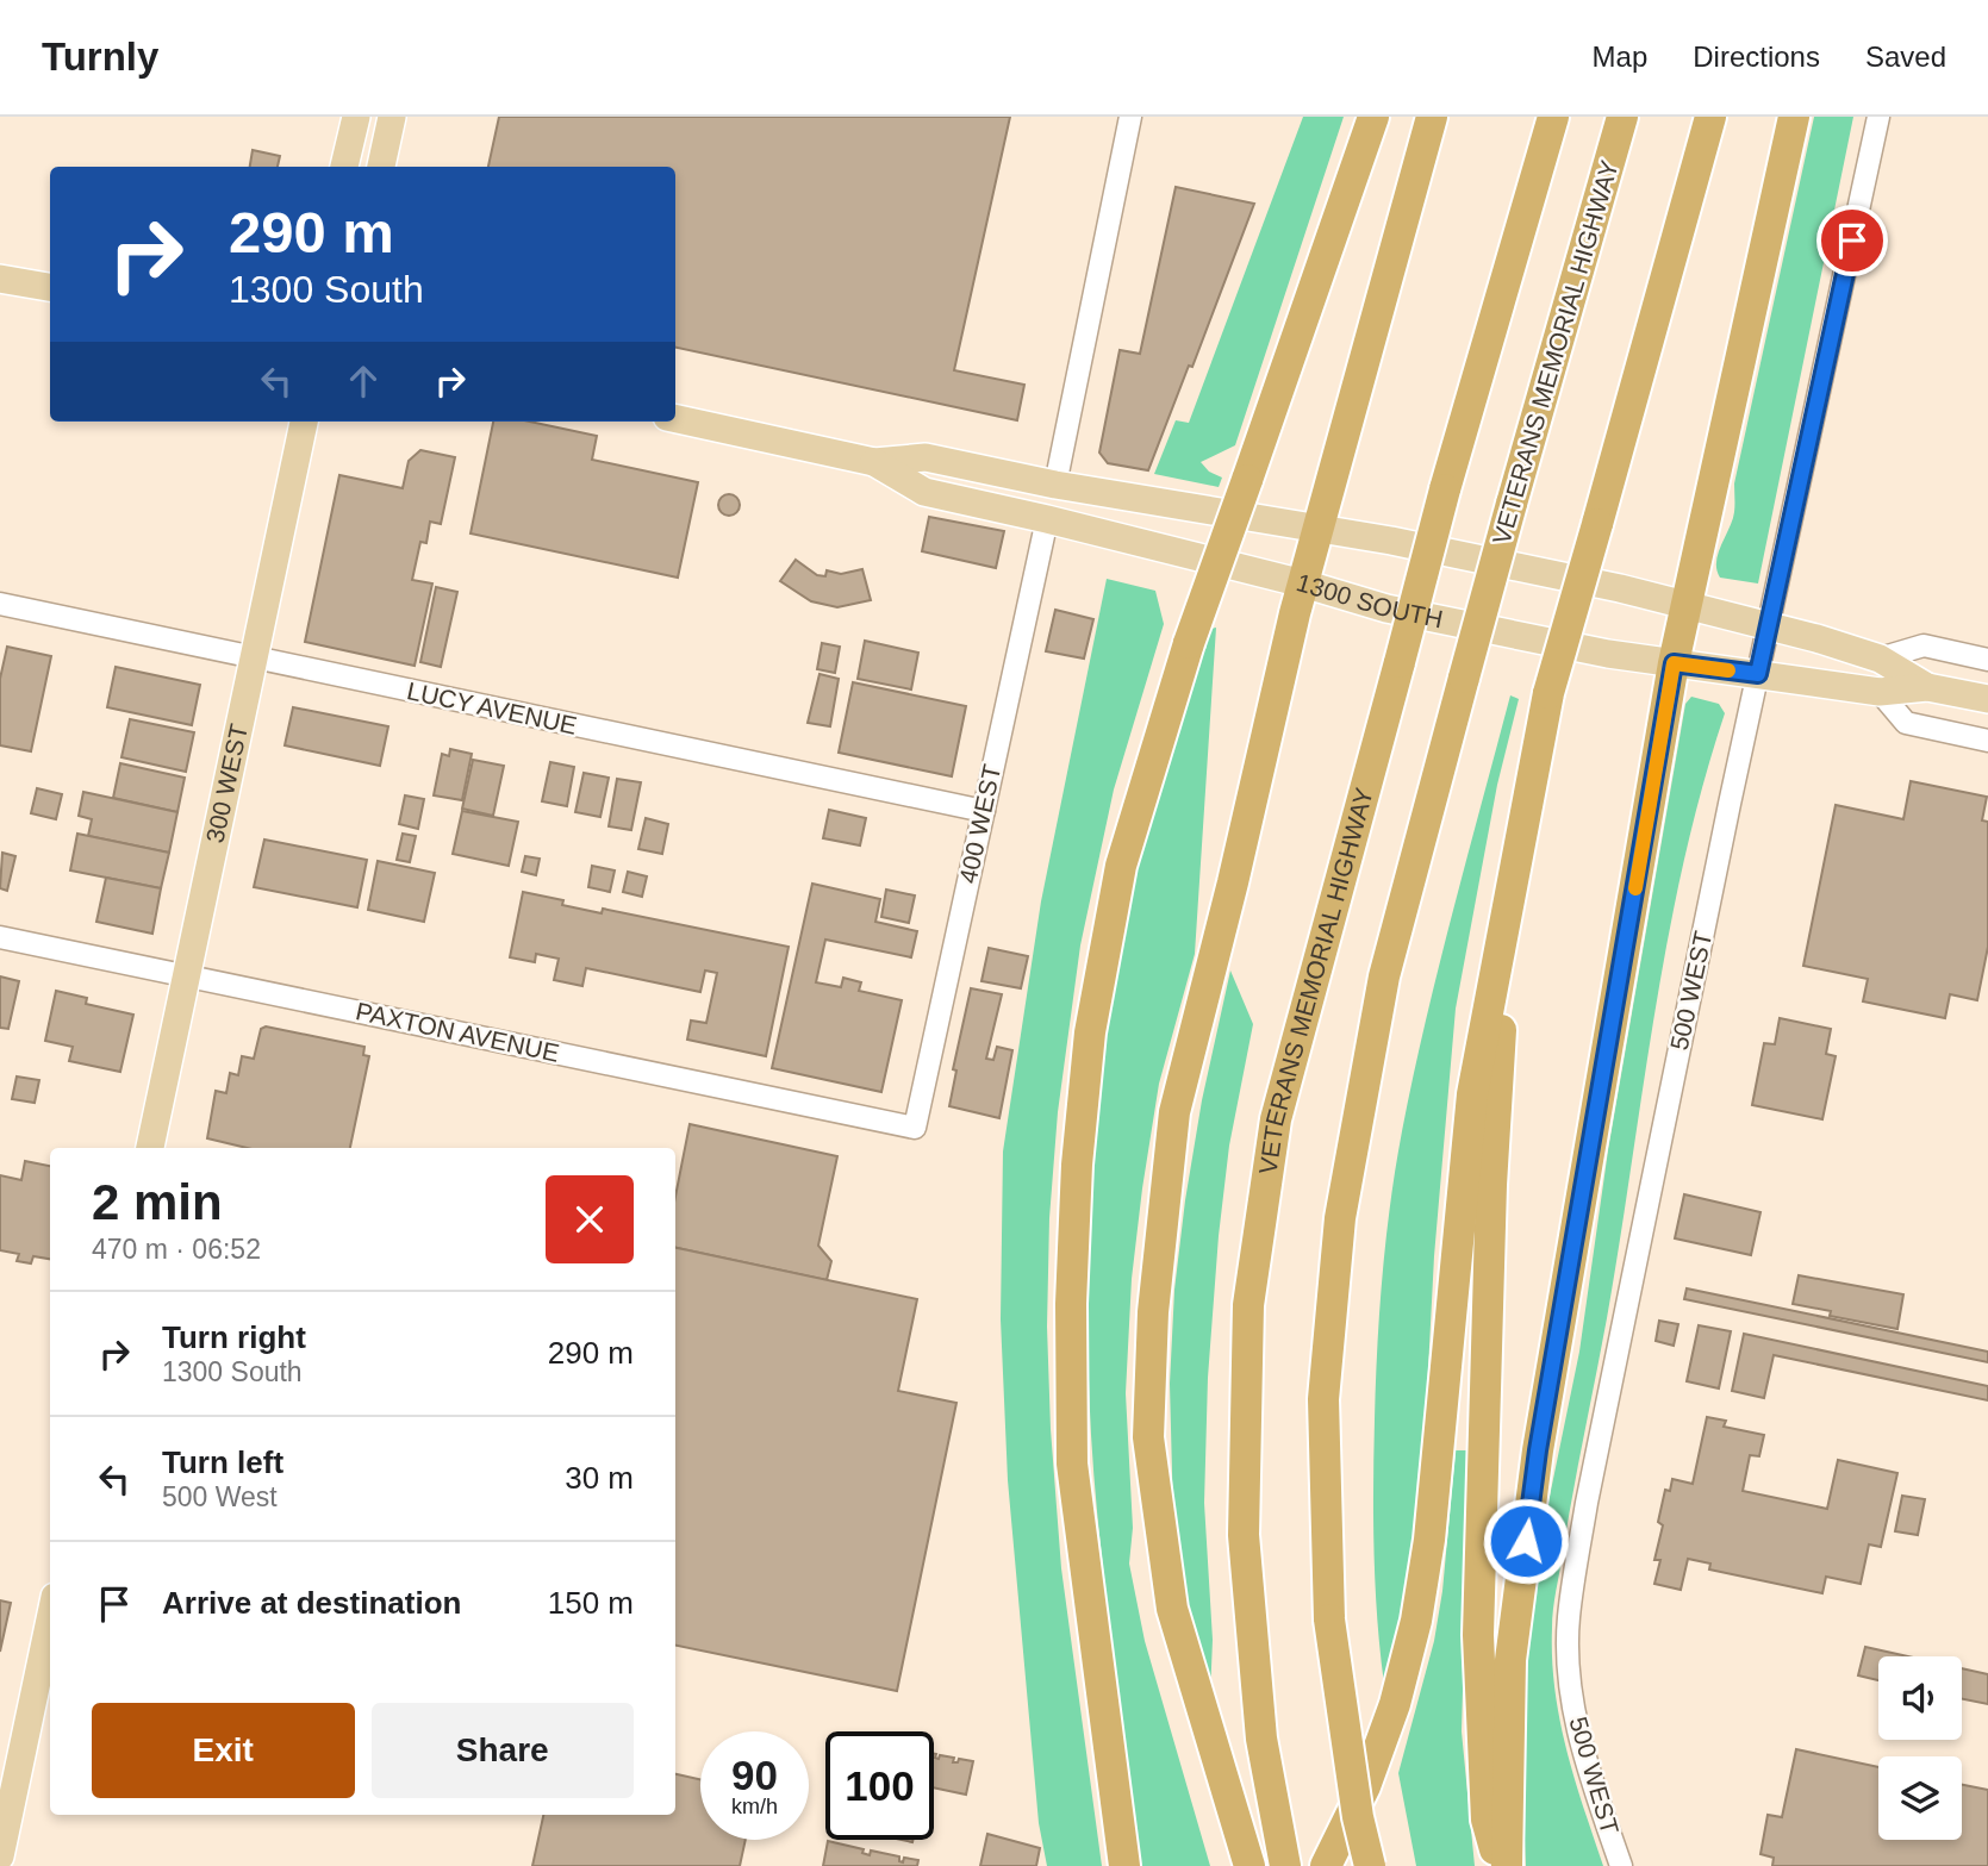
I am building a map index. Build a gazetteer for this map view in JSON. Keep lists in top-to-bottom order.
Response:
{
  "streets": {
    "highway": ["VETERANS MEMORIAL HIGHWAY"],
    "main road": ["1300 SOUTH", "300 WEST"],
    "street": [
      "LUCY AVENUE",
      "400 WEST",
      "500 WEST",
      "PAXTON AVENUE"
    ]
  },
  "crossings": [
    ["1300 SOUTH", "400 WEST"],
    ["1300 SOUTH", "500 WEST"],
    ["LUCY AVENUE", "300 WEST"],
    ["LUCY AVENUE", "400 WEST"],
    ["300 WEST", "PAXTON AVENUE"],
    ["400 WEST", "PAXTON AVENUE"]
  ],
  "page": {
    "header": "Turnly",
    "nav": ["Map", "Directions", "Saved"],
    "turn": ["290 m", "1300 South"],
    "heading": ["2 min", "470 m · 06:52"],
    "list": [
      {
        "name": "Turn right",
        "note": "1300 South",
        "value": "290 m"
      },
      {
        "name": "Turn left",
        "note": "500 West",
        "value": "30 m"
      },
      {
        "name": "Arrive at destination",
        "value": "150 m"
      }
    ],
    "buttons": ["Exit", "Share"],
    "speed": "90 km/h",
    "limit": "100"
  }
}
